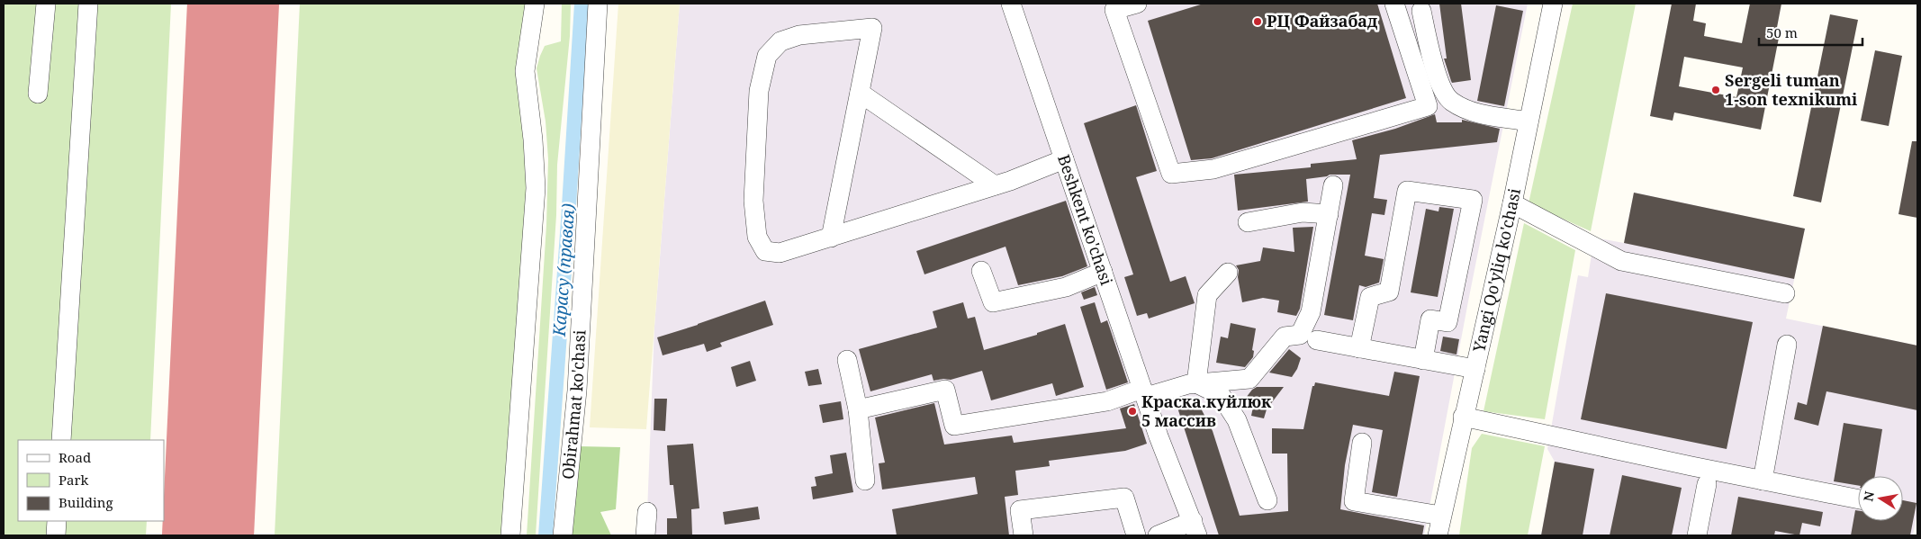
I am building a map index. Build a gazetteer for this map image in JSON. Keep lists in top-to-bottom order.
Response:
{
  "streets": {
    "street": ["Beshkent ko'chasi", "Yangi Qo'yliq ko'chasi", "Obirahmat ko'chasi"]
  },
  "water": ["Карасу (правая)"],
  "places": ["РЦ Файзабад", "Sergeli tuman 1-son texnikumi", "Краска.куйлюк 5 массив"],
  "legend": ["Road", "Park", "Building"],
  "scale_bar": "50 m",
  "north": "left"
}
